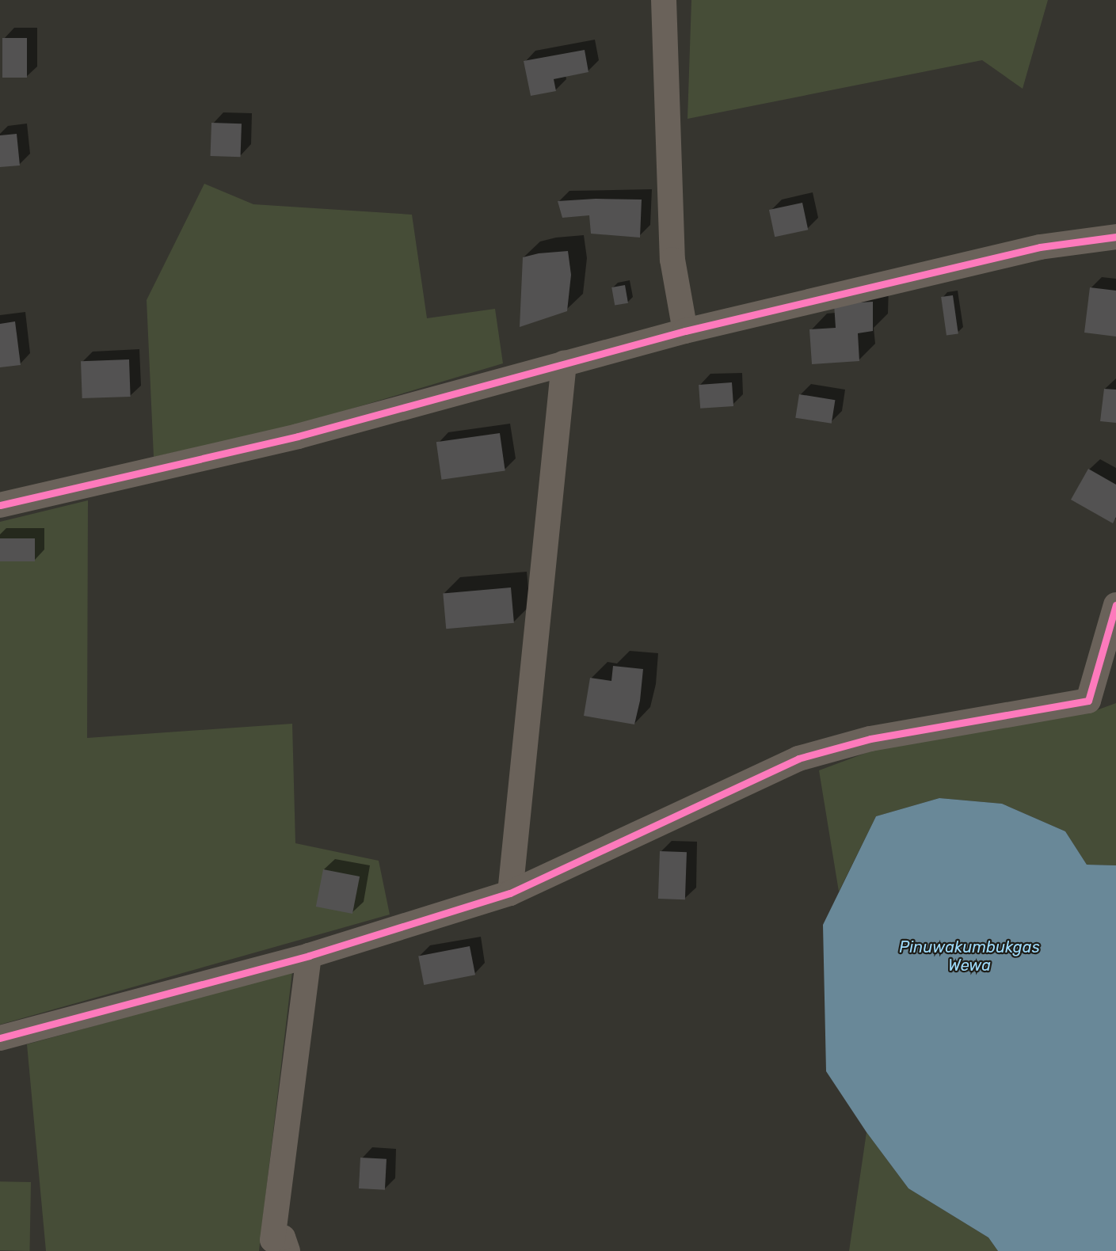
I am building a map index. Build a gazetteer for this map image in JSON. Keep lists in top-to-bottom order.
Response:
{
  "water": ["Pinuwakumbukgas Wewa"]
}
